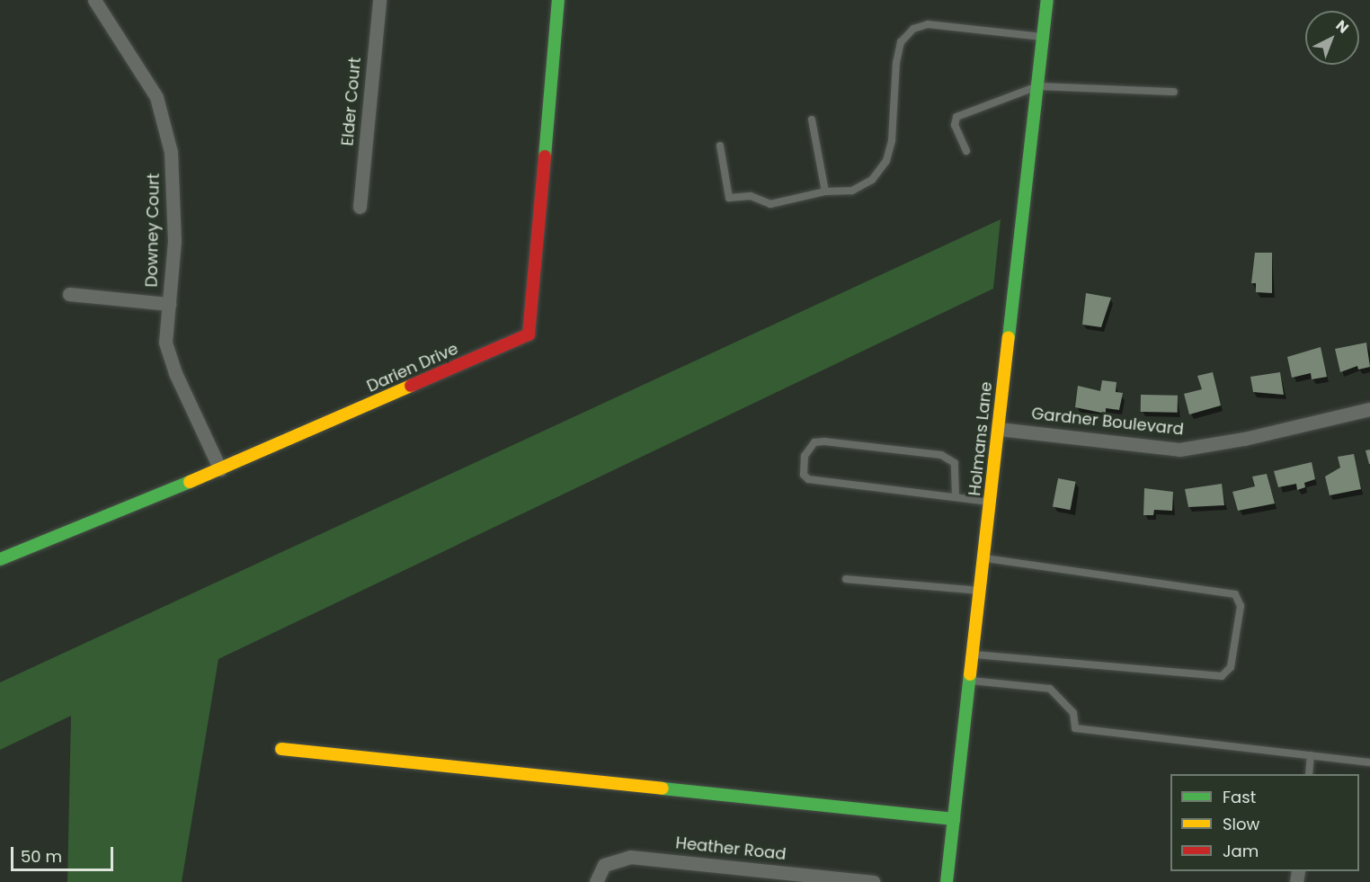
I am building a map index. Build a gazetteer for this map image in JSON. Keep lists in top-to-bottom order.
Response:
{
  "streets": {
    "street": [
      "Elder Court",
      "Downey Court",
      "Darien Drive",
      "Gardner Boulevard",
      "Holmans Lane",
      "Heather Road"
    ]
  },
  "crossings": [
    ["Downey Court", "Darien Drive"],
    ["Gardner Boulevard", "Holmans Lane"]
  ],
  "legend": ["Fast", "Slow", "Jam"],
  "scale_bar": "50 m",
  "north": "top right"
}
